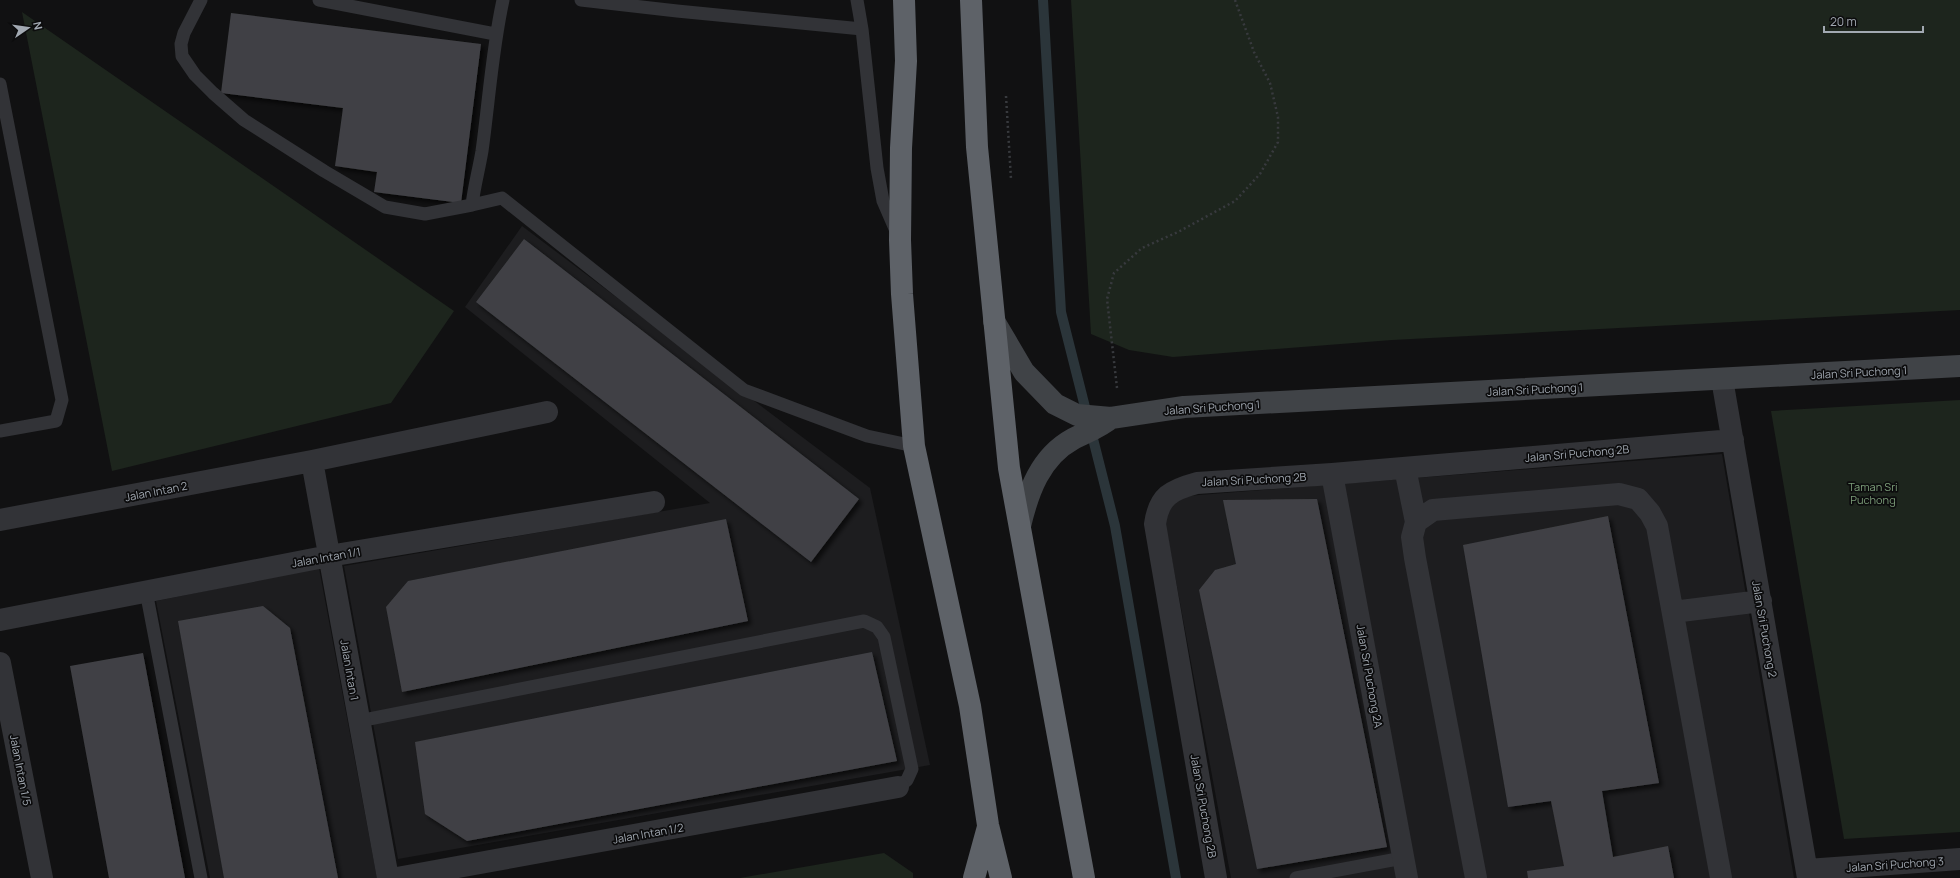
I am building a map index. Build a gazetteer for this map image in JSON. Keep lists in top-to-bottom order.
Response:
{
  "streets": {
    "street": [
      "Jalan Sri Puchong 1",
      "Jalan Sri Puchong 2B",
      "Jalan Intan 2",
      "Jalan Intan 1/1",
      "Jalan Sri Puchong 2",
      "Jalan Intan 1",
      "Jalan Sri Puchong 2A",
      "Jalan Intan 1/5",
      "Jalan Intan 1/2",
      "Jalan Sri Puchong 3"
    ]
  },
  "crossings": [
    ["Jalan Sri Puchong 1", "Jalan Sri Puchong 2"],
    ["Jalan Sri Puchong 2B", "Jalan Sri Puchong 2"],
    ["Jalan Sri Puchong 2B", "Jalan Sri Puchong 2A"],
    ["Jalan Intan 2", "Jalan Intan 1"],
    ["Jalan Intan 1/1", "Jalan Intan 1"],
    ["Jalan Sri Puchong 2", "Jalan Sri Puchong 3"]
  ],
  "parks": ["Taman Sri Puchong"],
  "scale_bar": "20 m",
  "north": "right"
}
